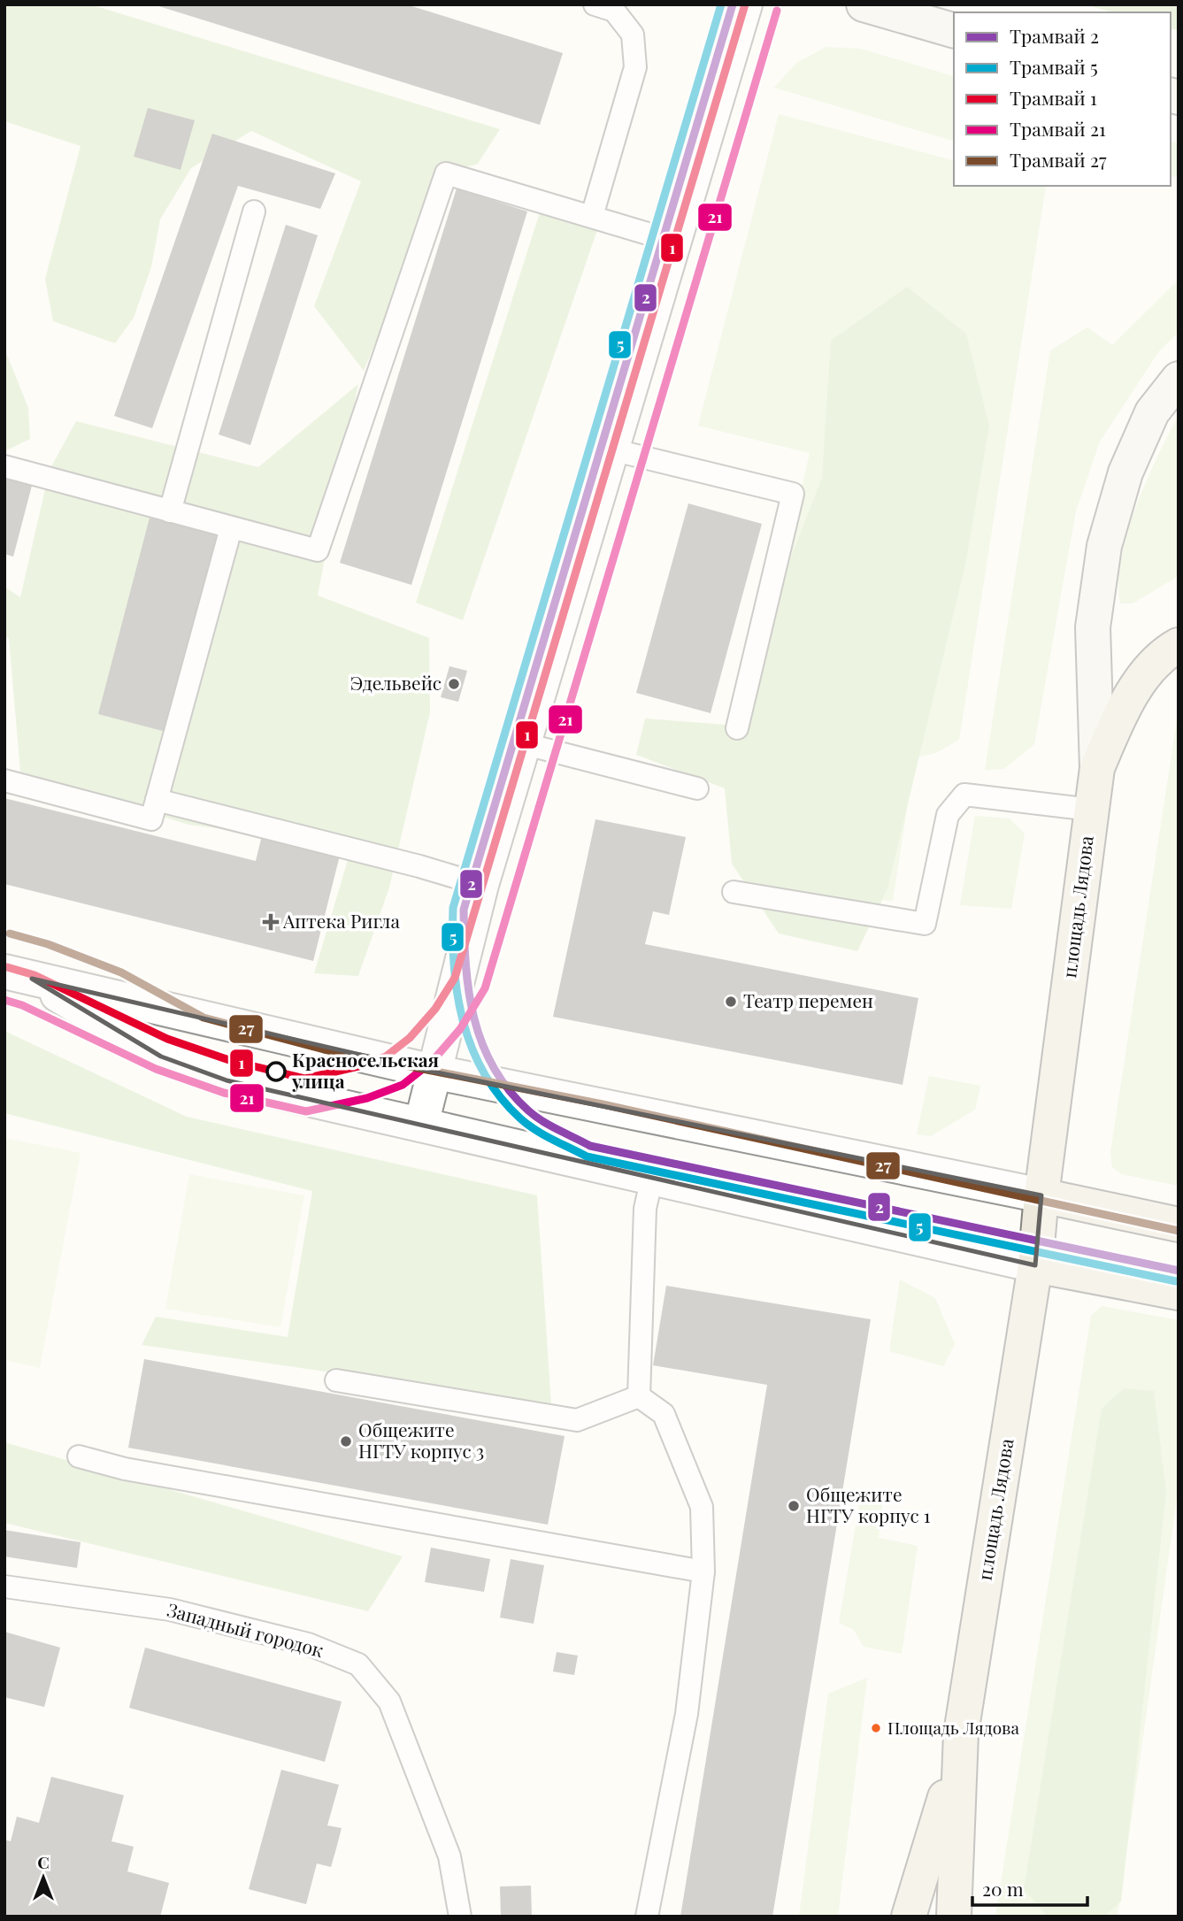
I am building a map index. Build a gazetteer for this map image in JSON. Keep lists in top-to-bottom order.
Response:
{
  "streets": {
    "main road": ["площадь Лядова"],
    "lane": ["Западный городок"]
  },
  "places": {
    "other": [
      "Эдельвейс",
      "Театр перемен",
      "Красносельская улица",
      "Общежите НГТУ корпус 3",
      "Общежите НГТУ корпус 1",
      "Площадь Лядова"
    ],
    "health": ["Аптека Ригла"]
  },
  "lines": [
    "tram line 2",
    "tram line 5",
    "tram line 1",
    "tram line 21",
    "tram line 27"
  ],
  "legend": [
    "Трамвай 2",
    "Трамвай 5",
    "Трамвай 1",
    "Трамвай 21",
    "Трамвай 27"
  ],
  "scale_bar": "20 m",
  "north": "top"
}
